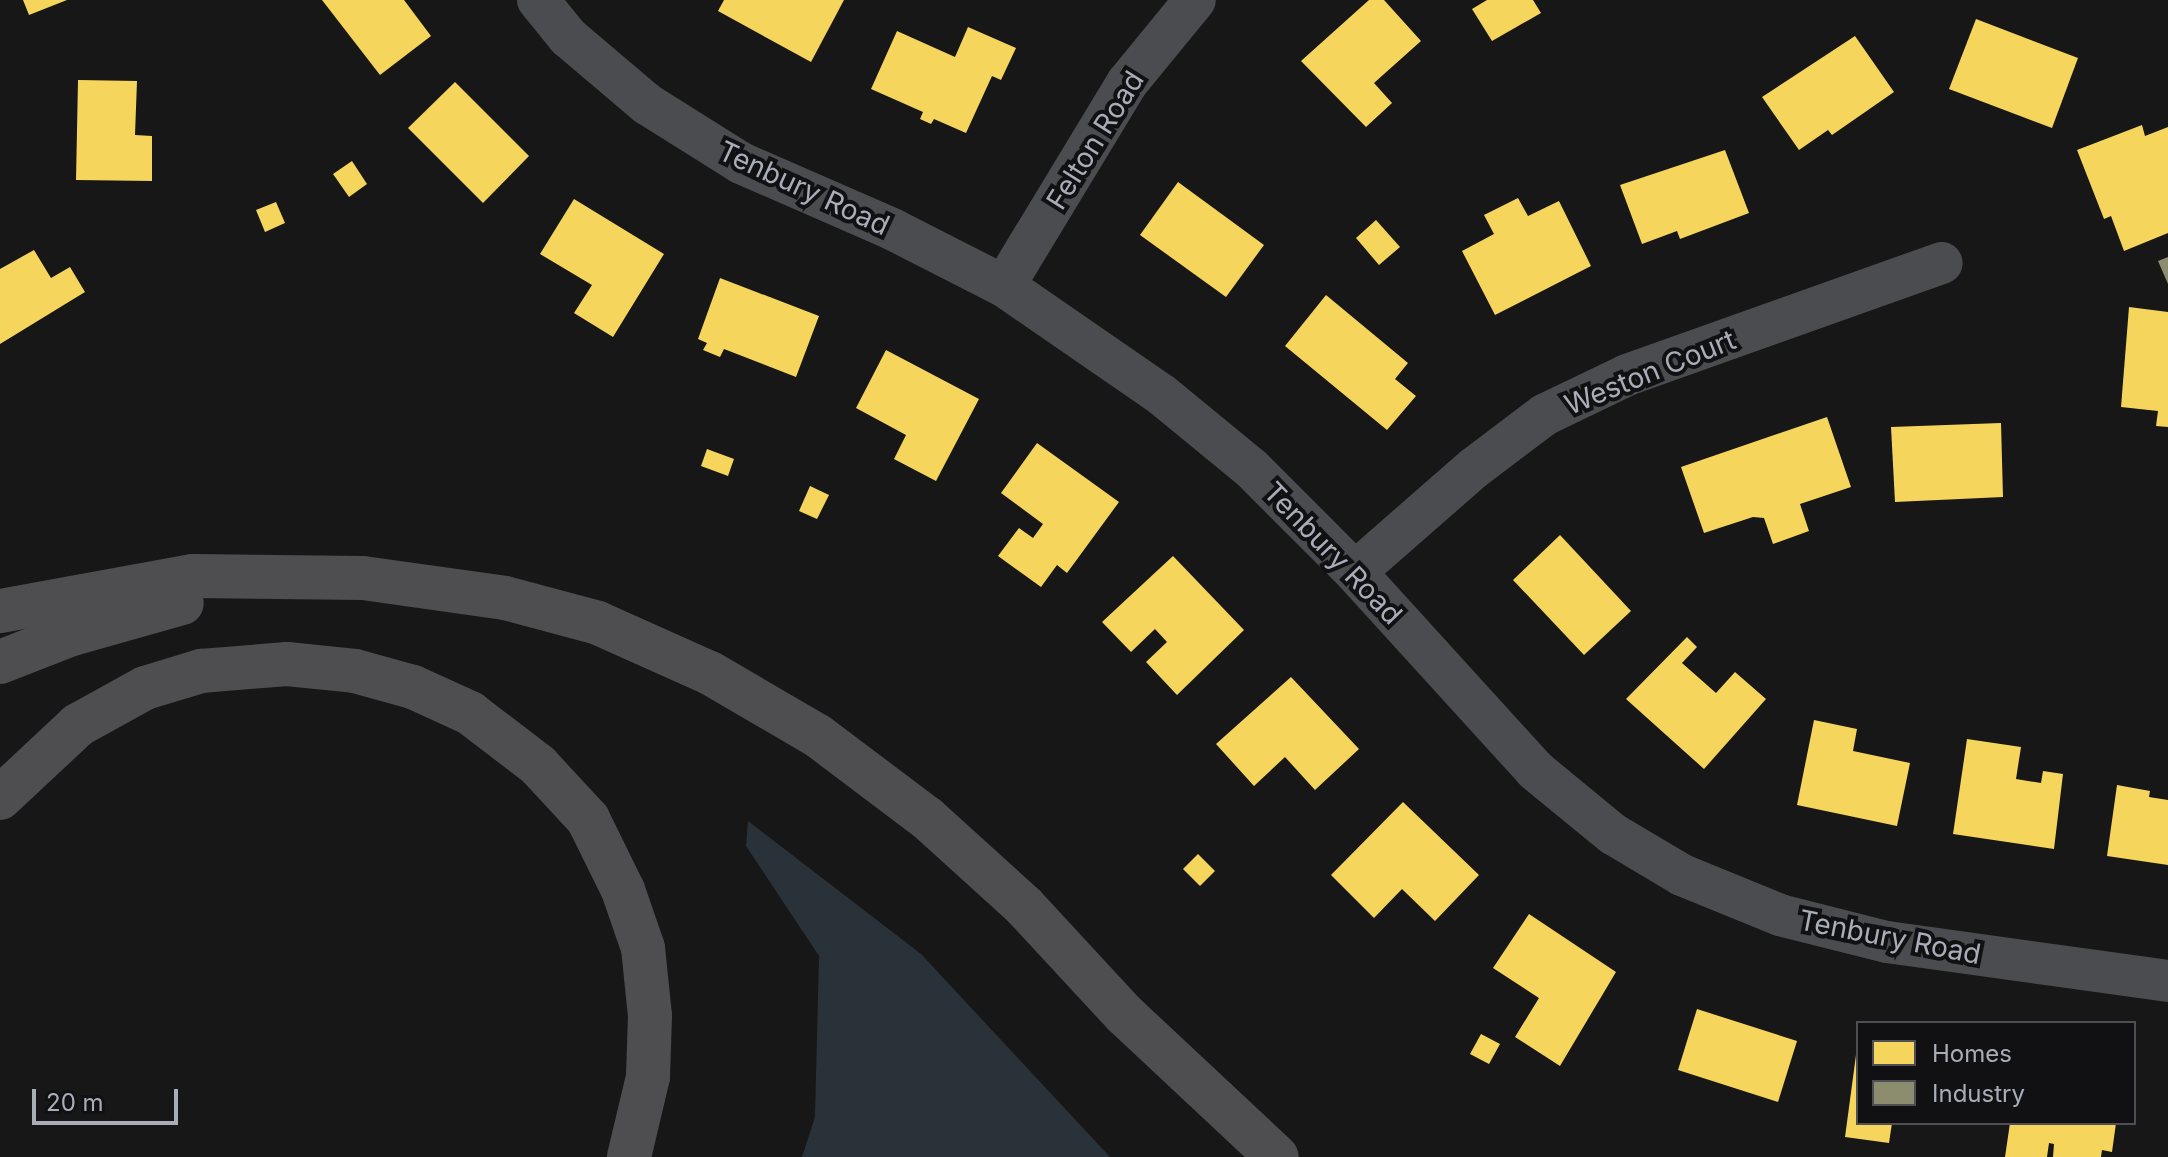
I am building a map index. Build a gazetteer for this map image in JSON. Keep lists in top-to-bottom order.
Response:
{
  "streets": {
    "street": ["Felton Road", "Tenbury Road", "Weston Court"]
  },
  "crossings": [
    ["Felton Road", "Tenbury Road"],
    ["Tenbury Road", "Weston Court"]
  ],
  "legend": ["Homes", "Industry"],
  "scale_bar": "20 m"
}
